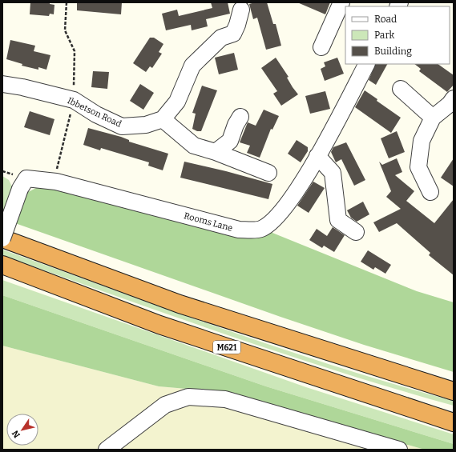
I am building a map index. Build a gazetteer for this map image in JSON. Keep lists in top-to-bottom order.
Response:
{
  "streets": {
    "highway": ["M621"],
    "street": ["Ibbetson Road", "Rooms Lane"]
  },
  "legend": ["Road", "Park", "Building"],
  "north": "bottom left"
}
